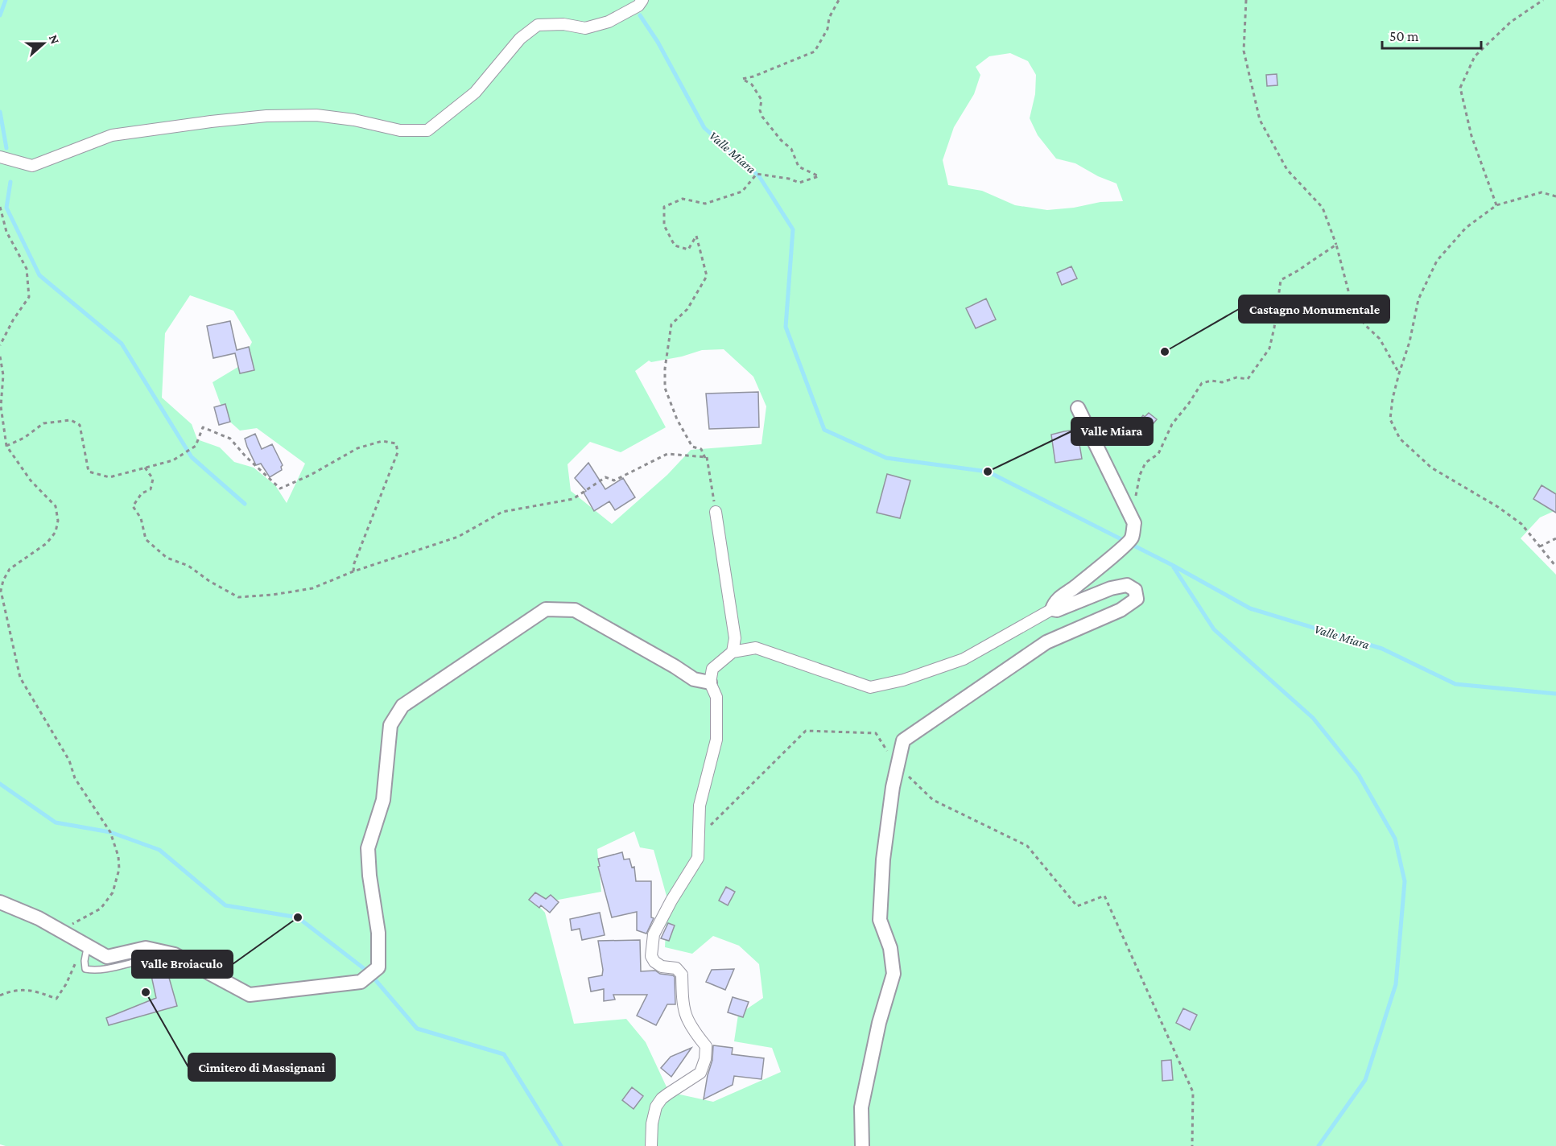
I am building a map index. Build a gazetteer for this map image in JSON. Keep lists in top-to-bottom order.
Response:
{
  "water": ["Valle Miara"],
  "places": [
    "Castagno Monumentale",
    "Valle Miara",
    "Valle Broiaculo",
    "Cimitero di Massignani"
  ],
  "scale_bar": "50 m",
  "north": "right"
}
